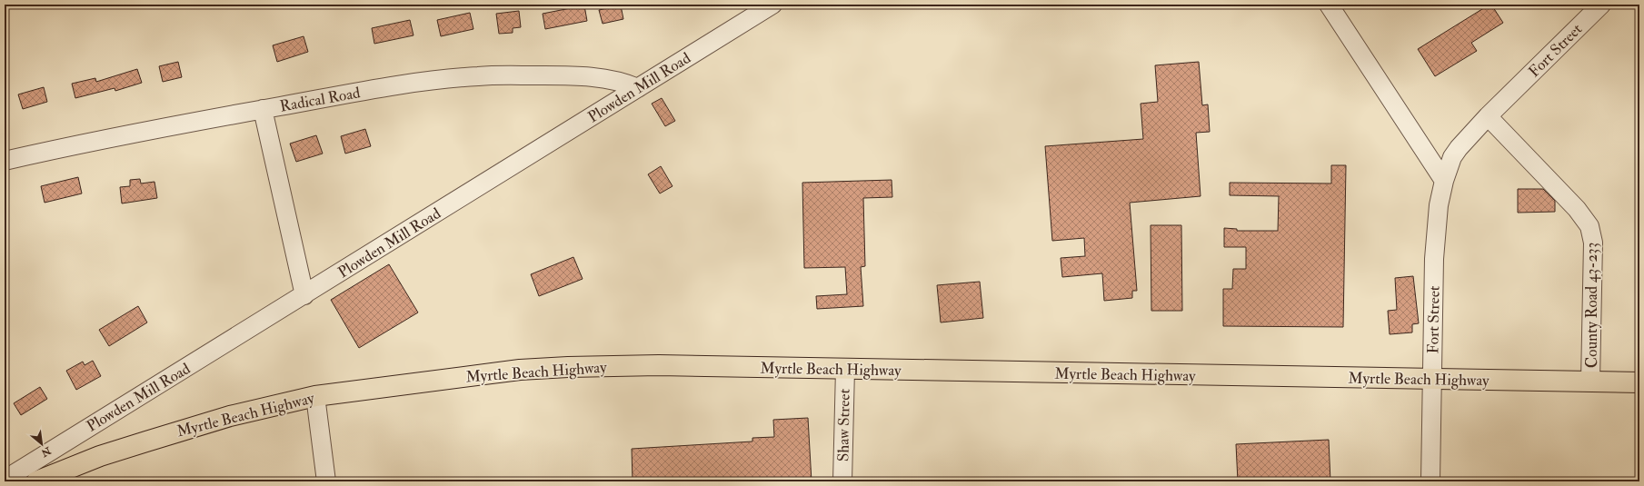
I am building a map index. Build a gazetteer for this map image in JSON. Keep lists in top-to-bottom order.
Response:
{
  "streets": {
    "main road": ["Myrtle Beach Highway"],
    "street": [
      "Fort Street",
      "Plowden Mill Road",
      "Radical Road",
      "County Road 43-233",
      "Shaw Street"
    ]
  },
  "crossings": [
    ["Fort Street", "County Road 43-233"],
    ["Fort Street", "Myrtle Beach Highway"],
    ["Plowden Mill Road", "Radical Road"],
    ["County Road 43-233", "Myrtle Beach Highway"],
    ["Myrtle Beach Highway", "Shaw Street"]
  ],
  "north": "bottom right"
}
